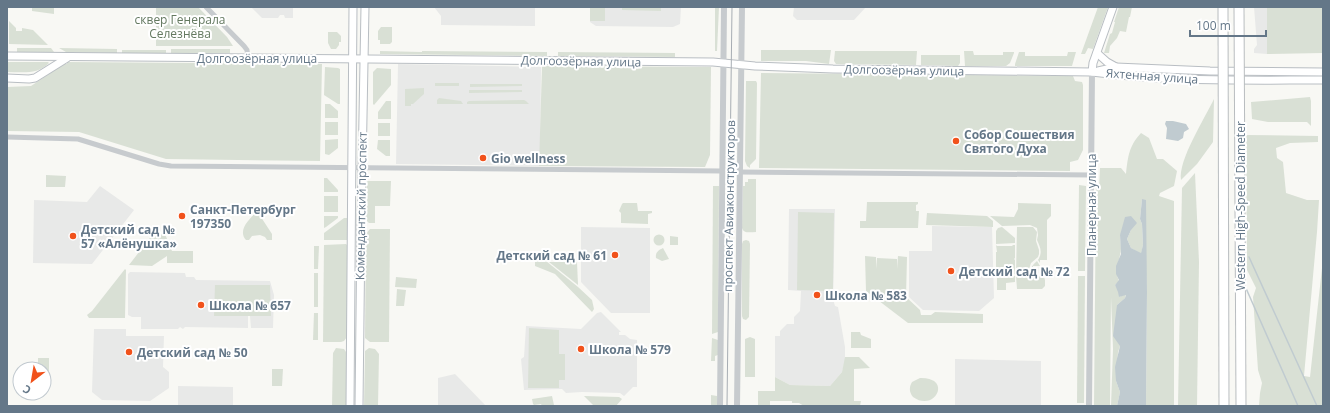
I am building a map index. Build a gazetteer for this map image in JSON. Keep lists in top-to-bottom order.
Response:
{
  "streets": {
    "highway": ["Western High-Speed Diameter"],
    "main road": [
      "Долгоозёрная улица",
      "Яхтенная улица",
      "Планерная улица",
      "Комендантский проспект"
    ],
    "street": ["проспект Авиаконструкторов"]
  },
  "crossings": [
    ["Долгоозёрная улица", "Яхтенная улица"],
    ["Долгоозёрная улица", "Планерная улица"],
    ["Долгоозёрная улица", "Комендантский проспект"],
    ["Долгоозёрная улица", "проспект Авиаконструкторов"],
    ["Яхтенная улица", "Планерная улица"]
  ],
  "parks": ["сквер Генерала Селезнёва"],
  "places": [
    "Собор Сошествия Святого Духа",
    "Gio wellness",
    "Санкт-Петербург 197350",
    "Детский сад № 57 «Алёнушка»",
    "Детский сад № 61",
    "Детский сад № 72",
    "Школа № 583",
    "Школа № 657",
    "Школа № 579",
    "Детский сад № 50"
  ],
  "scale_bar": "100 m",
  "north": "bottom left"
}
